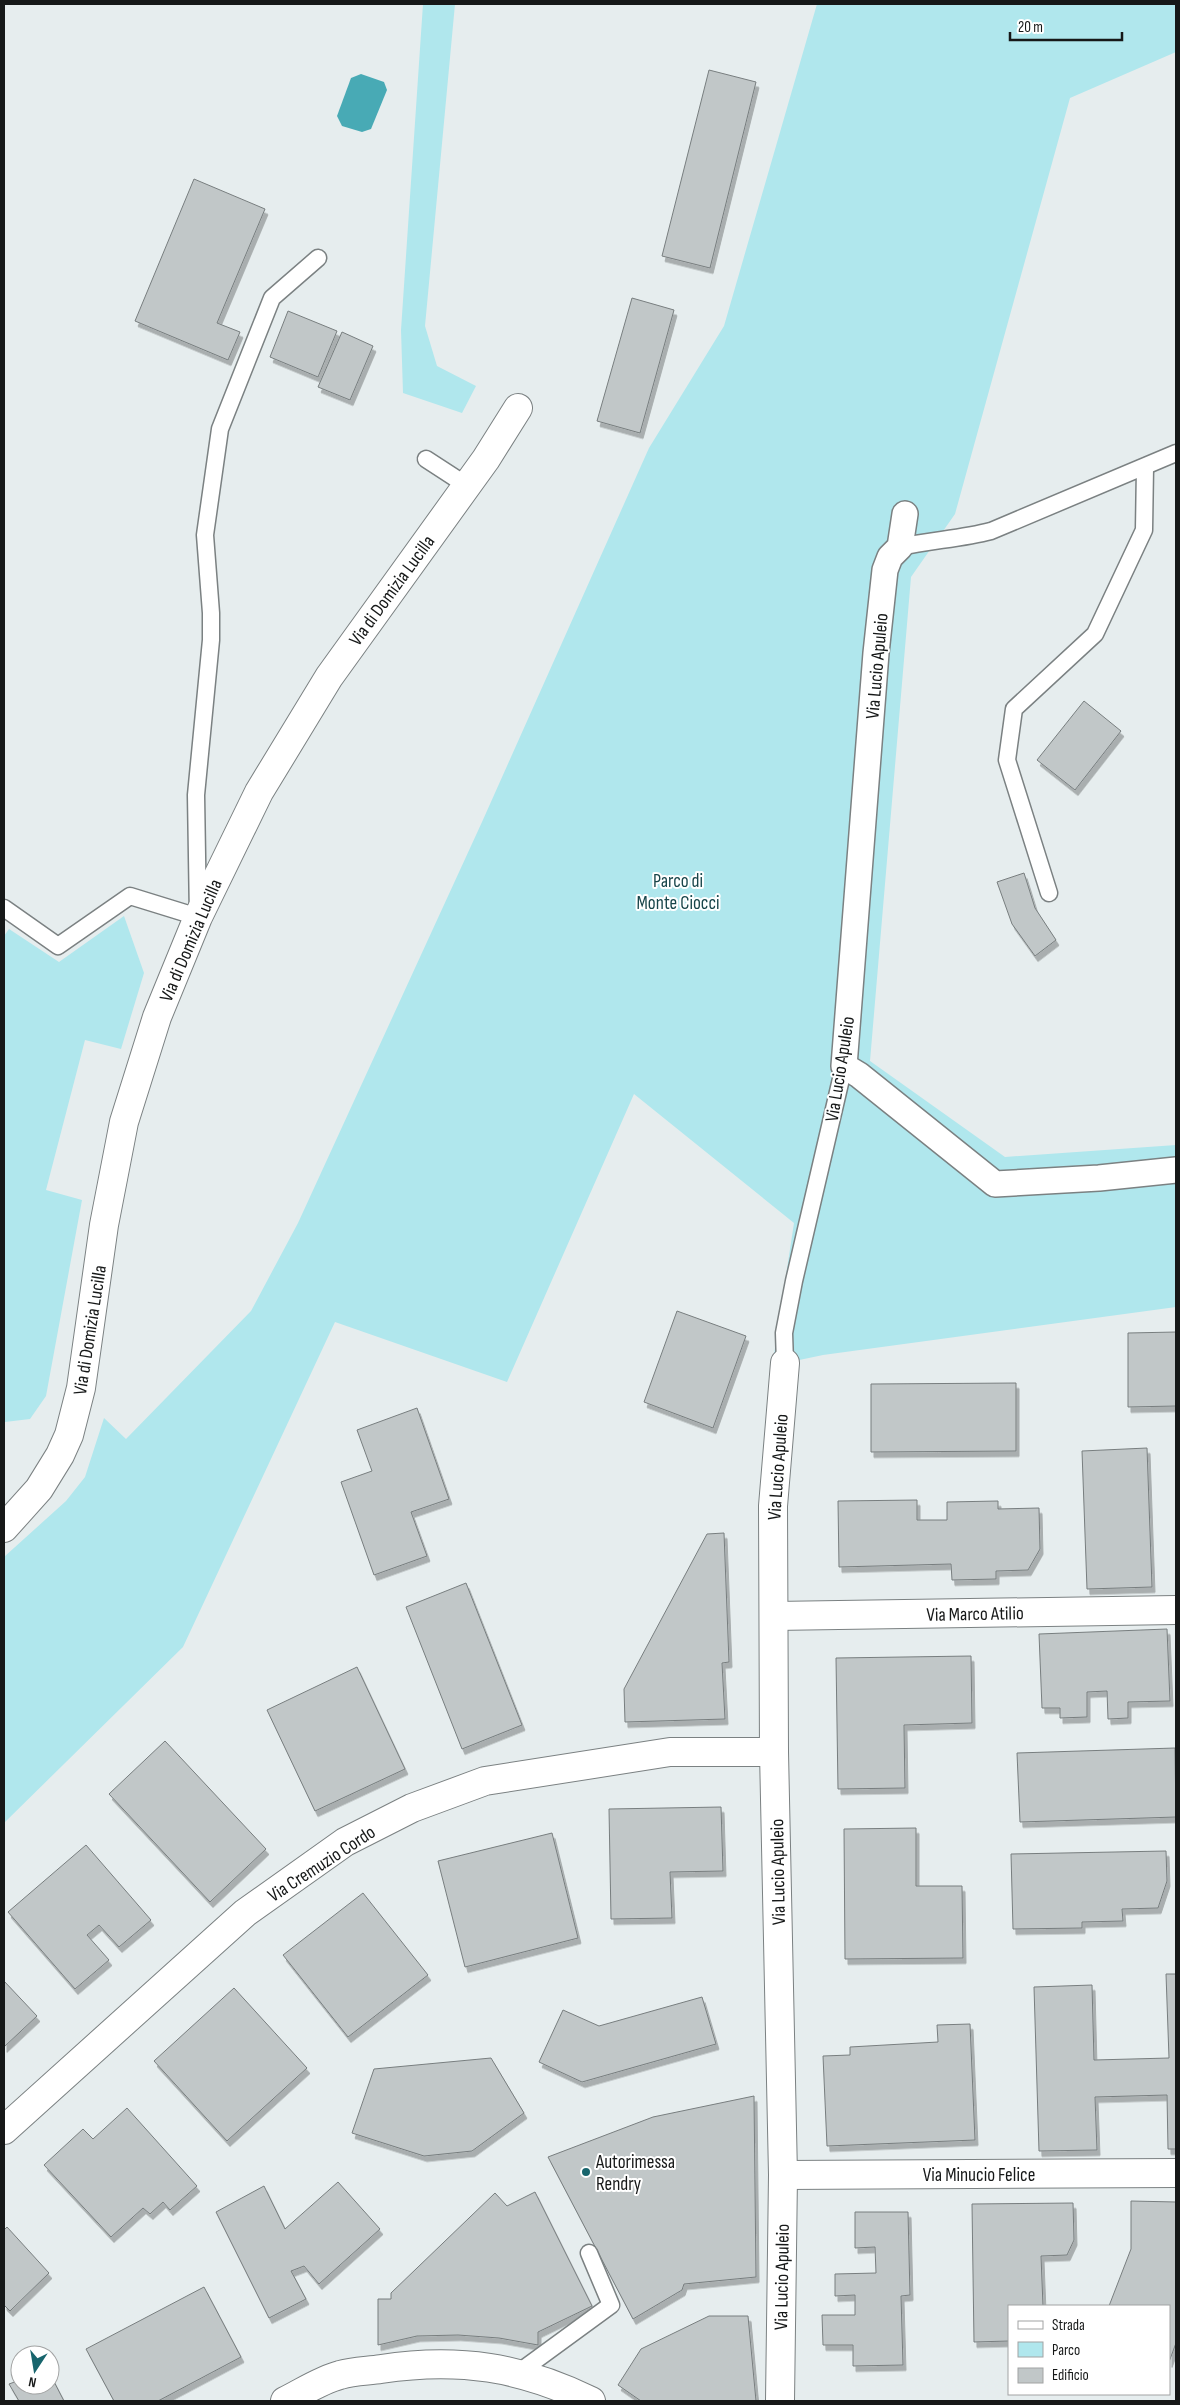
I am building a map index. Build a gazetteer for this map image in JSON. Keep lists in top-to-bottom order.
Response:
{
  "streets": {
    "street": [
      "Via di Domizia Lucilla",
      "Via Lucio Apuleio",
      "Via Marco Atilio",
      "Via Cremuzio Cordo",
      "Via Minucio Felice"
    ]
  },
  "crossings": [
    ["Via Lucio Apuleio", "Via Marco Atilio"],
    ["Via Lucio Apuleio", "Via Cremuzio Cordo"],
    ["Via Lucio Apuleio", "Via Minucio Felice"]
  ],
  "parks": ["Parco di Monte Ciocci"],
  "places": ["Autorimessa Rendry"],
  "legend": ["Strada", "Parco", "Edificio"],
  "scale_bar": "20 m",
  "north": "bottom"
}
